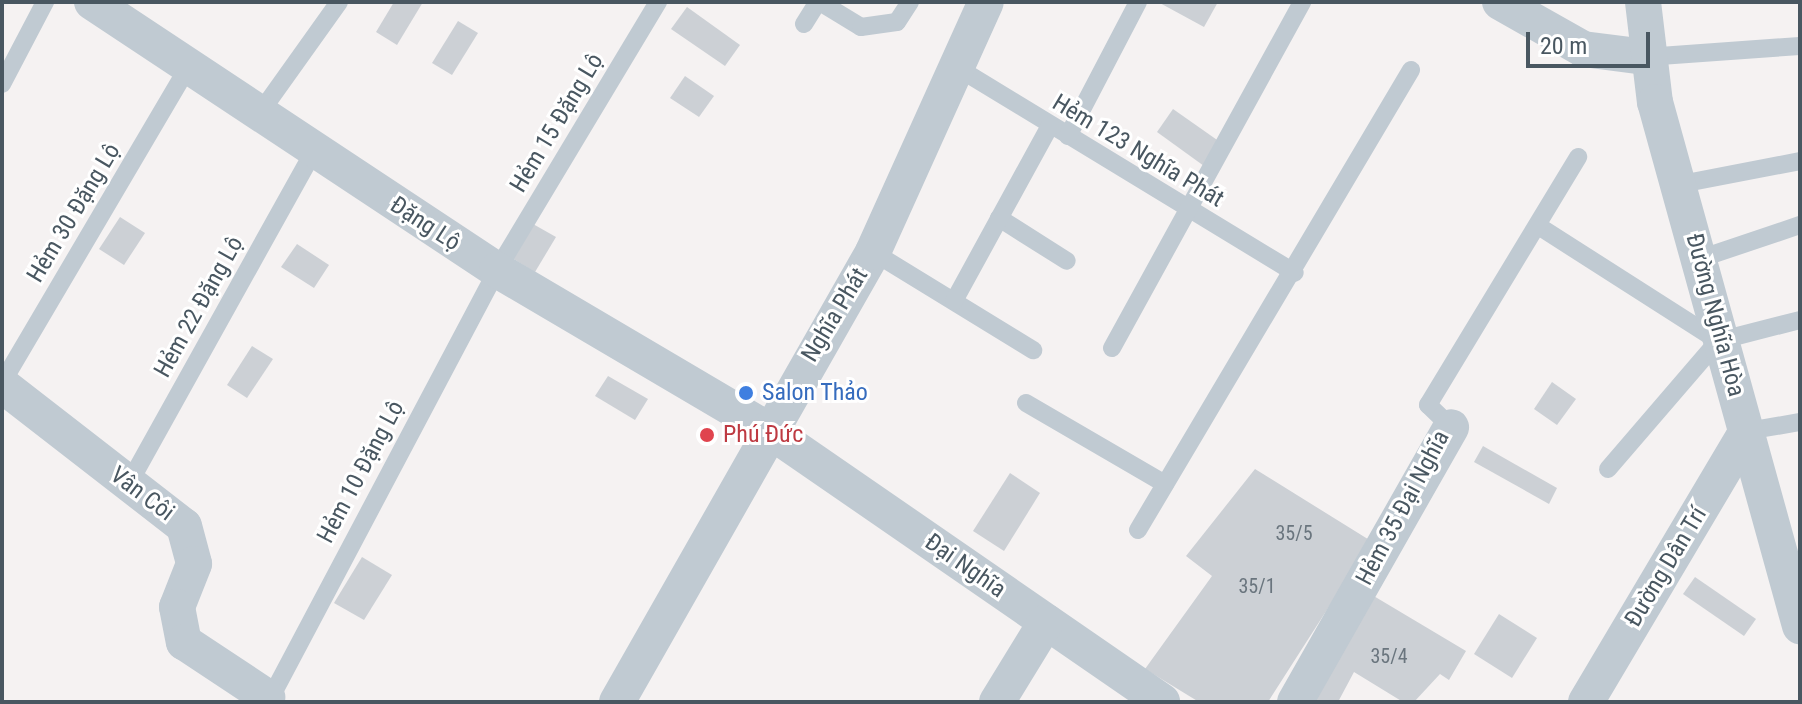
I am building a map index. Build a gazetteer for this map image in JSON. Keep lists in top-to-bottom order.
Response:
{
  "streets": {
    "street": [
      "Đặng Lộ",
      "Nghĩa Phát",
      "Đường Nghĩa Hòa",
      "Vân Côi",
      "Hẻm 35 Đại Nghĩa",
      "Đại Nghĩa",
      "Đường Dân Trí"
    ],
    "lane": [
      "Hẻm 15 Đặng Lộ",
      "Hẻm 123 Nghĩa Phát",
      "Hẻm 30 Đặng Lộ",
      "Hẻm 22 Đặng Lộ",
      "Hẻm 10 Đặng Lộ"
    ]
  },
  "crossings": [
    ["Hẻm 15 Đặng Lộ", "Đặng Lộ"],
    ["Hẻm 15 Đặng Lộ", "Hẻm 10 Đặng Lộ"],
    ["Hẻm 123 Nghĩa Phát", "Nghĩa Phát"],
    ["Hẻm 30 Đặng Lộ", "Đặng Lộ"],
    ["Hẻm 30 Đặng Lộ", "Vân Côi"],
    ["Đặng Lộ", "Hẻm 22 Đặng Lộ"],
    ["Đặng Lộ", "Nghĩa Phát"],
    ["Đặng Lộ", "Hẻm 10 Đặng Lộ"],
    ["Đặng Lộ", "Đại Nghĩa"],
    ["Hẻm 22 Đặng Lộ", "Vân Côi"],
    ["Nghĩa Phát", "Đại Nghĩa"],
    ["Đường Nghĩa Hòa", "Đường Dân Trí"],
    ["Hẻm 10 Đặng Lộ", "Vân Côi"]
  ],
  "places": ["Salon Thảo", "Phú Đức"],
  "house_numbers": ["35/5", "35/1", "35/4"],
  "scale_bar": "20 m"
}
